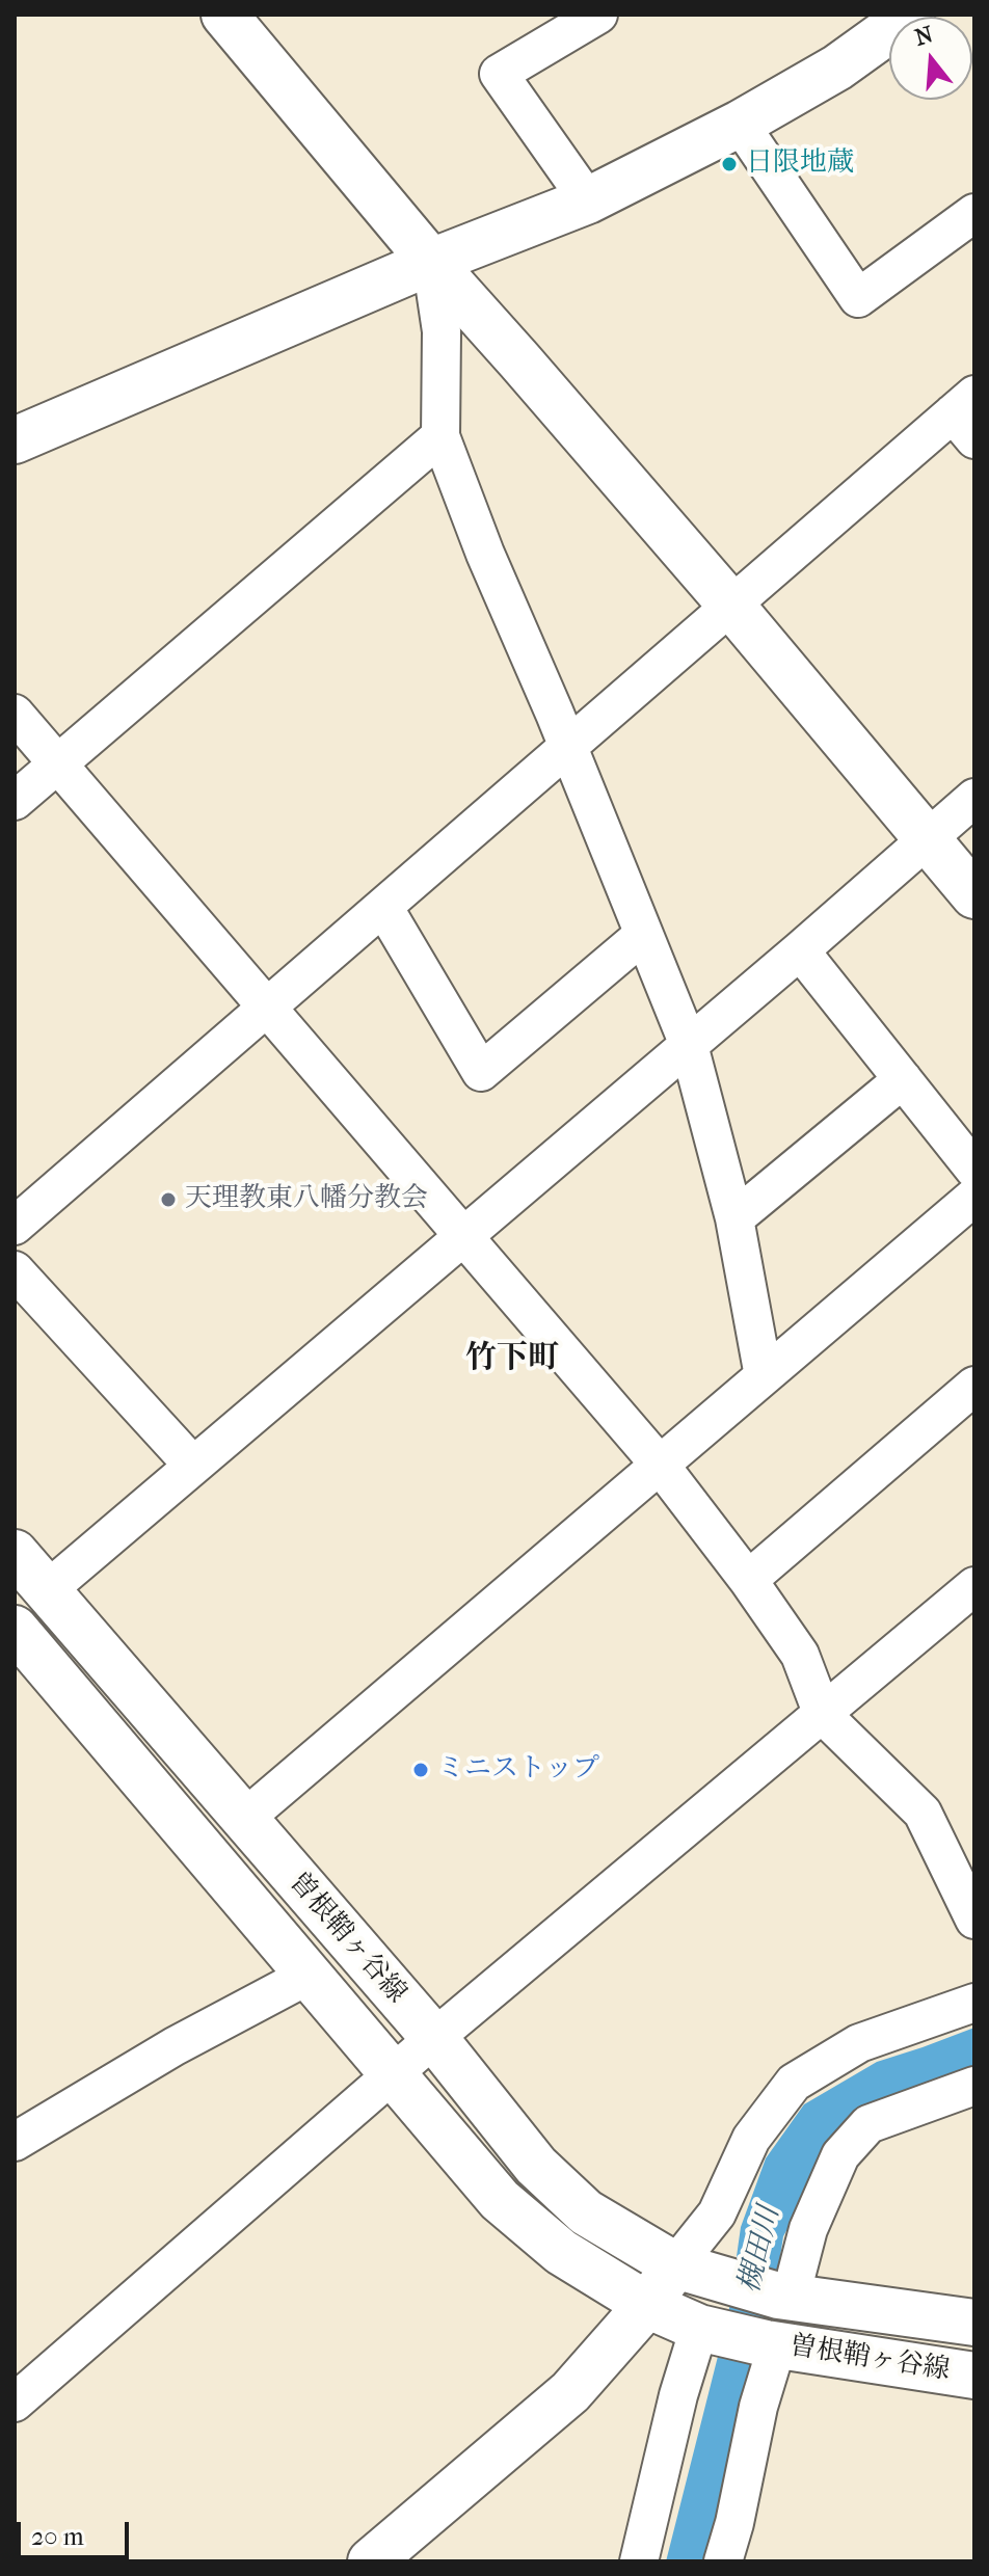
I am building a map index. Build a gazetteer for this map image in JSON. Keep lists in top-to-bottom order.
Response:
{
  "streets": {
    "street": ["曽根鞘ヶ谷線"]
  },
  "districts": ["竹下町"],
  "water": ["槻田川"],
  "places": ["日限地蔵", "天理教東八幡分教会", "ミニストップ"],
  "scale_bar": "20 m",
  "north": "top"
}
